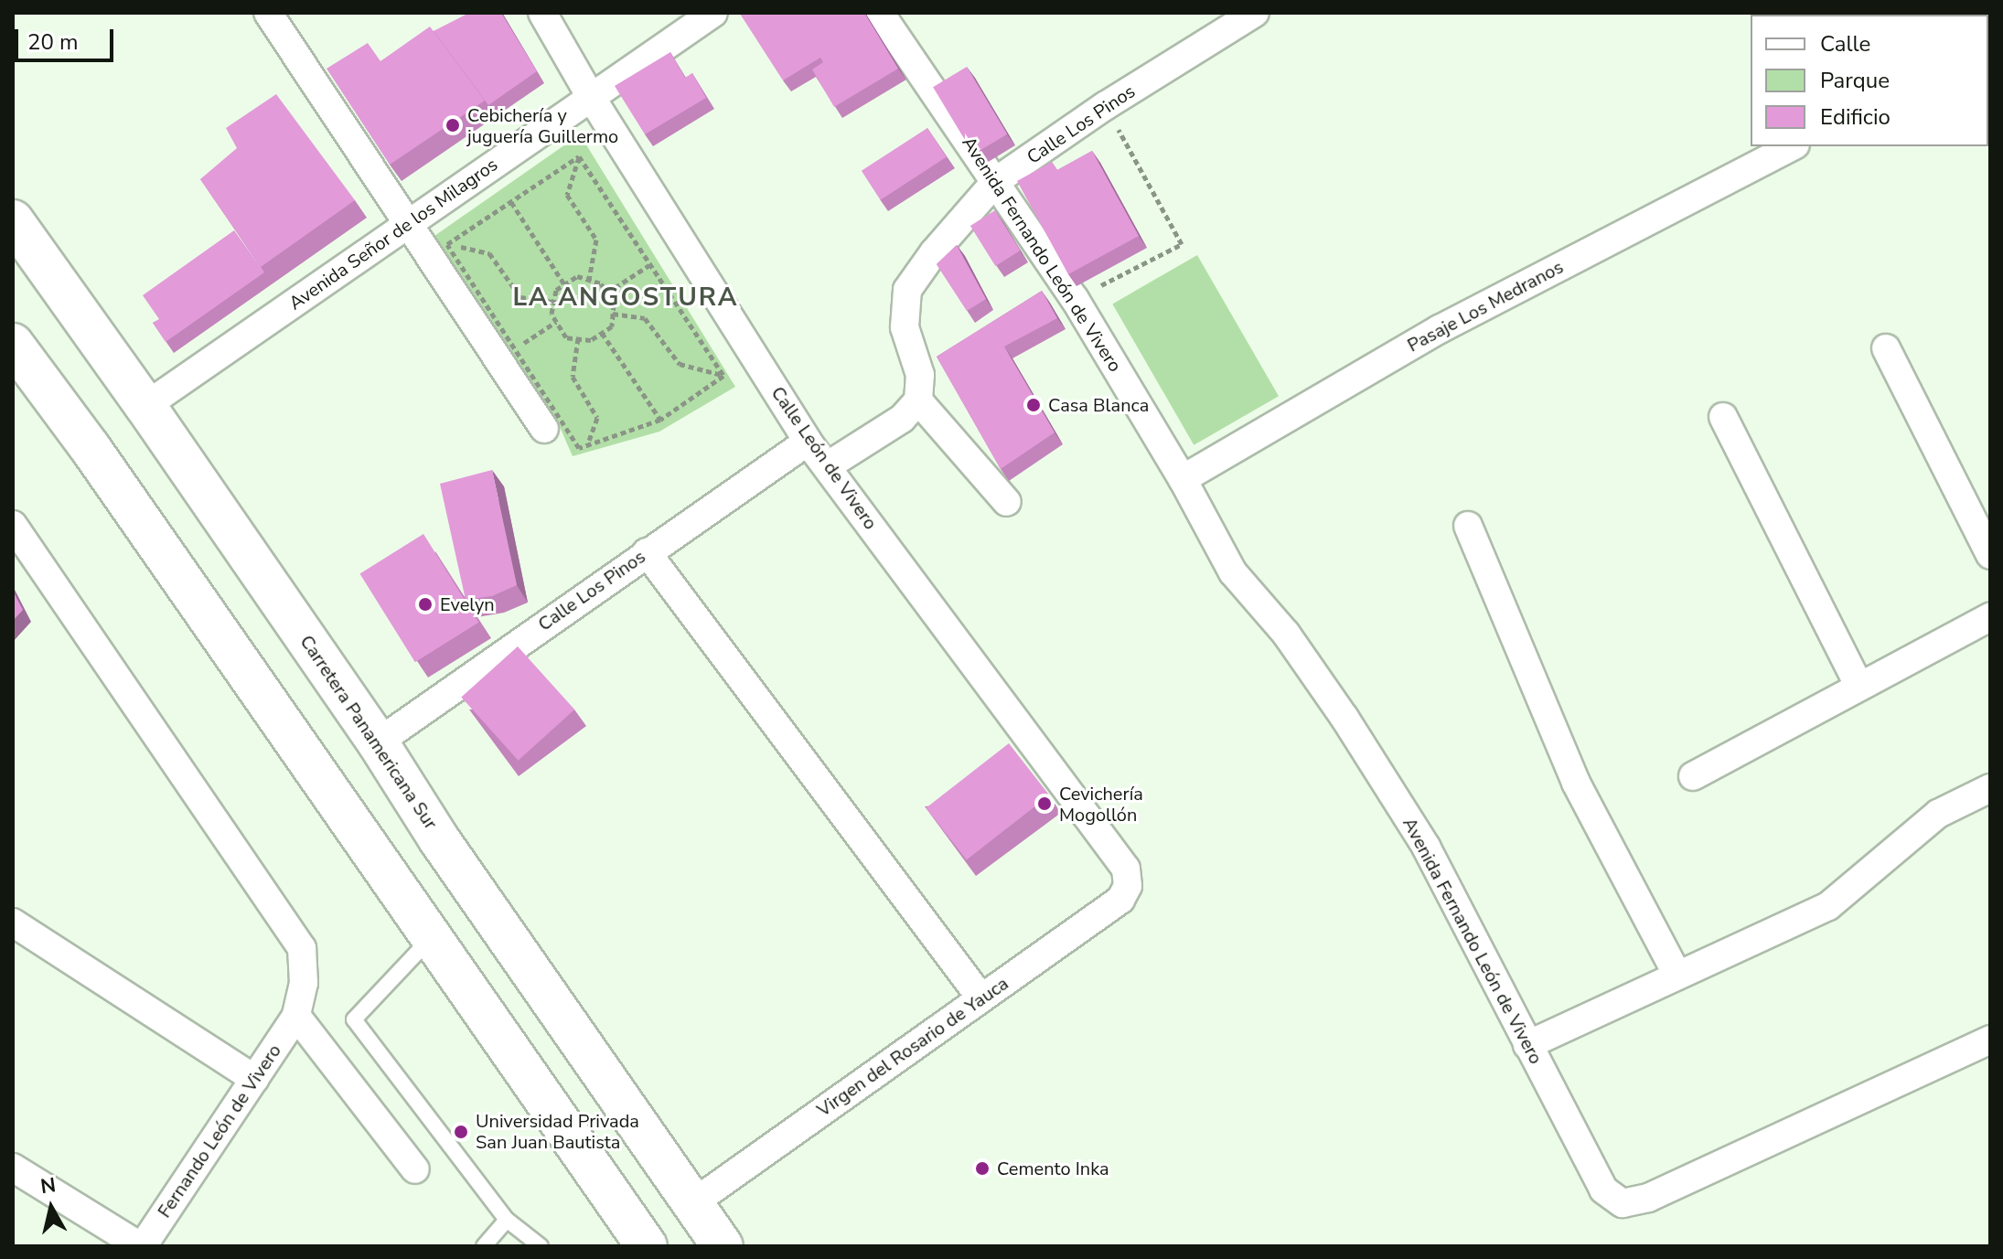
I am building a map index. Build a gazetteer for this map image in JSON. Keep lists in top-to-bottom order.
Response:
{
  "streets": {
    "highway": ["Carretera Panamericana Sur"],
    "street": [
      "Calle Los Pinos",
      "Avenida Señor de los Milagros",
      "Avenida Fernando León de Vivero",
      "Pasaje Los Medranos",
      "Calle León de Vivero",
      "Virgen del Rosario de Yauca",
      "Fernando León de Vivero"
    ]
  },
  "crossings": [
    ["Calle Los Pinos", "Avenida Fernando León de Vivero"],
    ["Calle Los Pinos", "Calle León de Vivero"],
    ["Calle Los Pinos", "Carretera Panamericana Sur"],
    ["Avenida Señor de los Milagros", "Calle León de Vivero"],
    ["Avenida Señor de los Milagros", "Carretera Panamericana Sur"],
    ["Avenida Fernando León de Vivero", "Pasaje Los Medranos"],
    ["Calle León de Vivero", "Virgen del Rosario de Yauca"],
    ["Carretera Panamericana Sur", "Virgen del Rosario de Yauca"]
  ],
  "districts": ["LA ANGOSTURA"],
  "places": [
    "Cebichería y juguería Guillermo",
    "Casa Blanca",
    "Evelyn",
    "Cevichería Mogollón",
    "Universidad Privada San Juan Bautista",
    "Cemento Inka"
  ],
  "legend": ["Calle", "Parque", "Edificio"],
  "scale_bar": "20 m",
  "north": "top"
}
